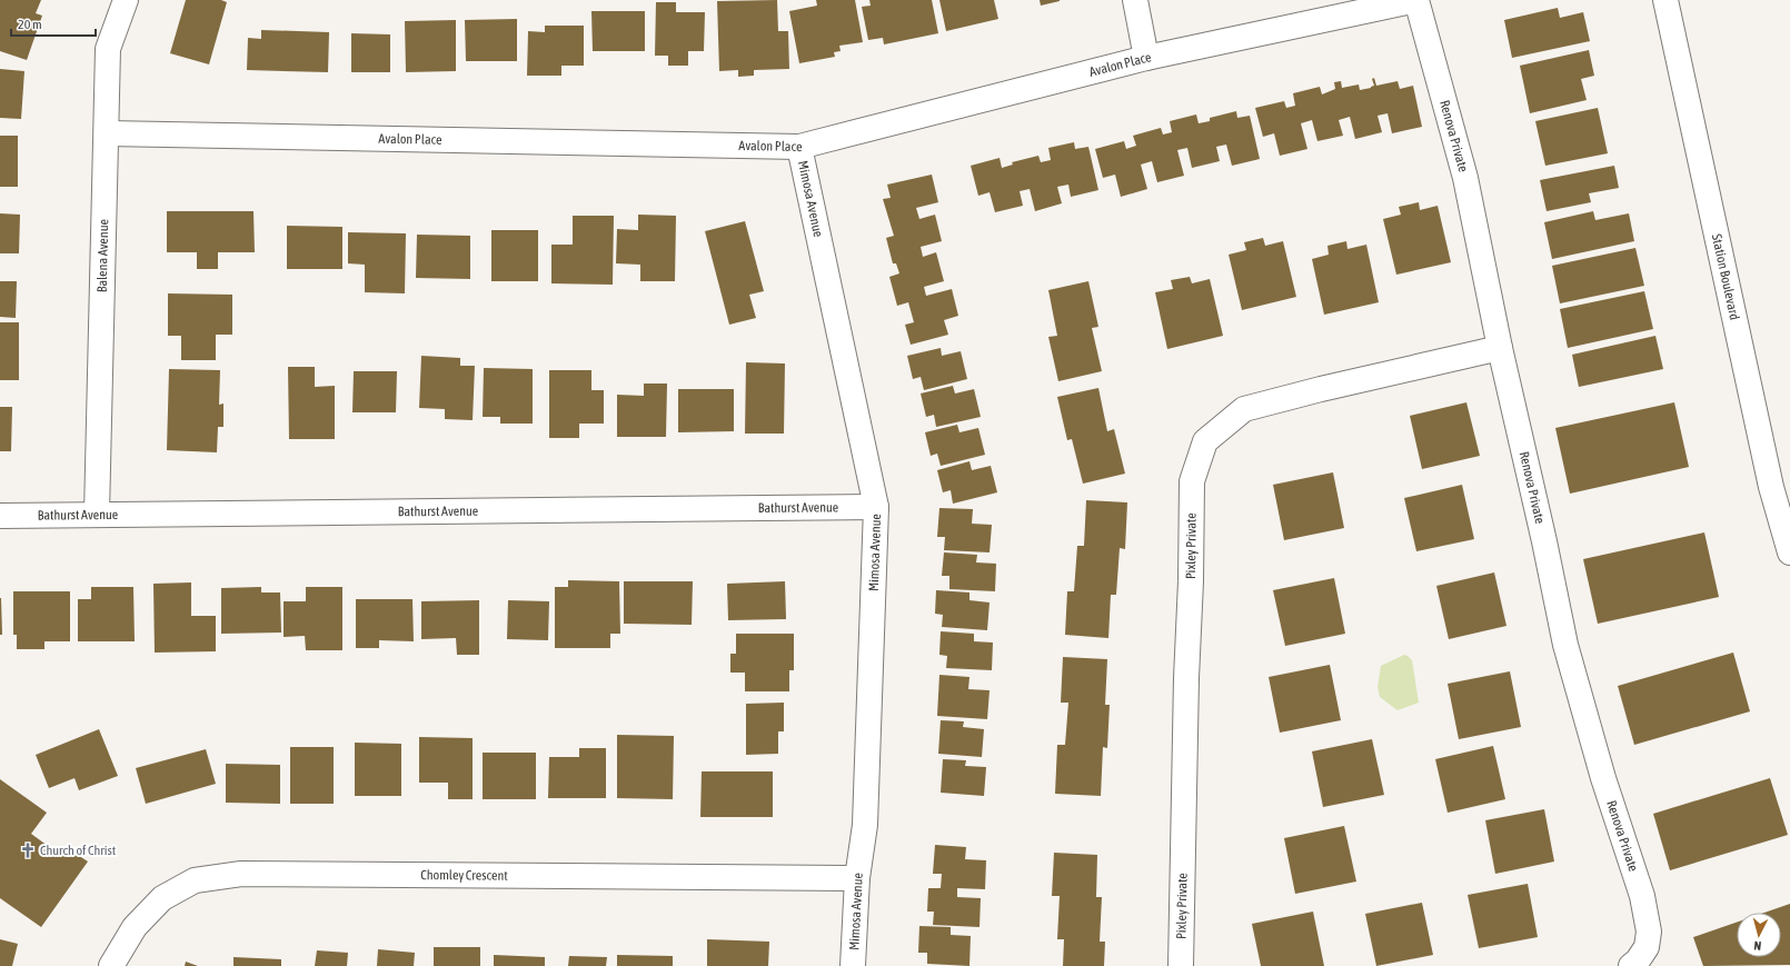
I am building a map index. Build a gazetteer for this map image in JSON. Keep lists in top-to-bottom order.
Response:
{
  "streets": {
    "street": [
      "Avalon Place",
      "Renova Private",
      "Mimosa Avenue",
      "Balena Avenue",
      "Station Boulevard",
      "Bathurst Avenue",
      "Pixley Private",
      "Chomley Crescent"
    ]
  },
  "crossings": [
    ["Avalon Place", "Renova Private"],
    ["Avalon Place", "Mimosa Avenue"],
    ["Avalon Place", "Balena Avenue"],
    ["Renova Private", "Pixley Private"],
    ["Mimosa Avenue", "Bathurst Avenue"],
    ["Mimosa Avenue", "Chomley Crescent"],
    ["Balena Avenue", "Bathurst Avenue"]
  ],
  "places": {
    "church": ["Church of Christ"]
  },
  "scale_bar": "20 m",
  "north": "bottom"
}
